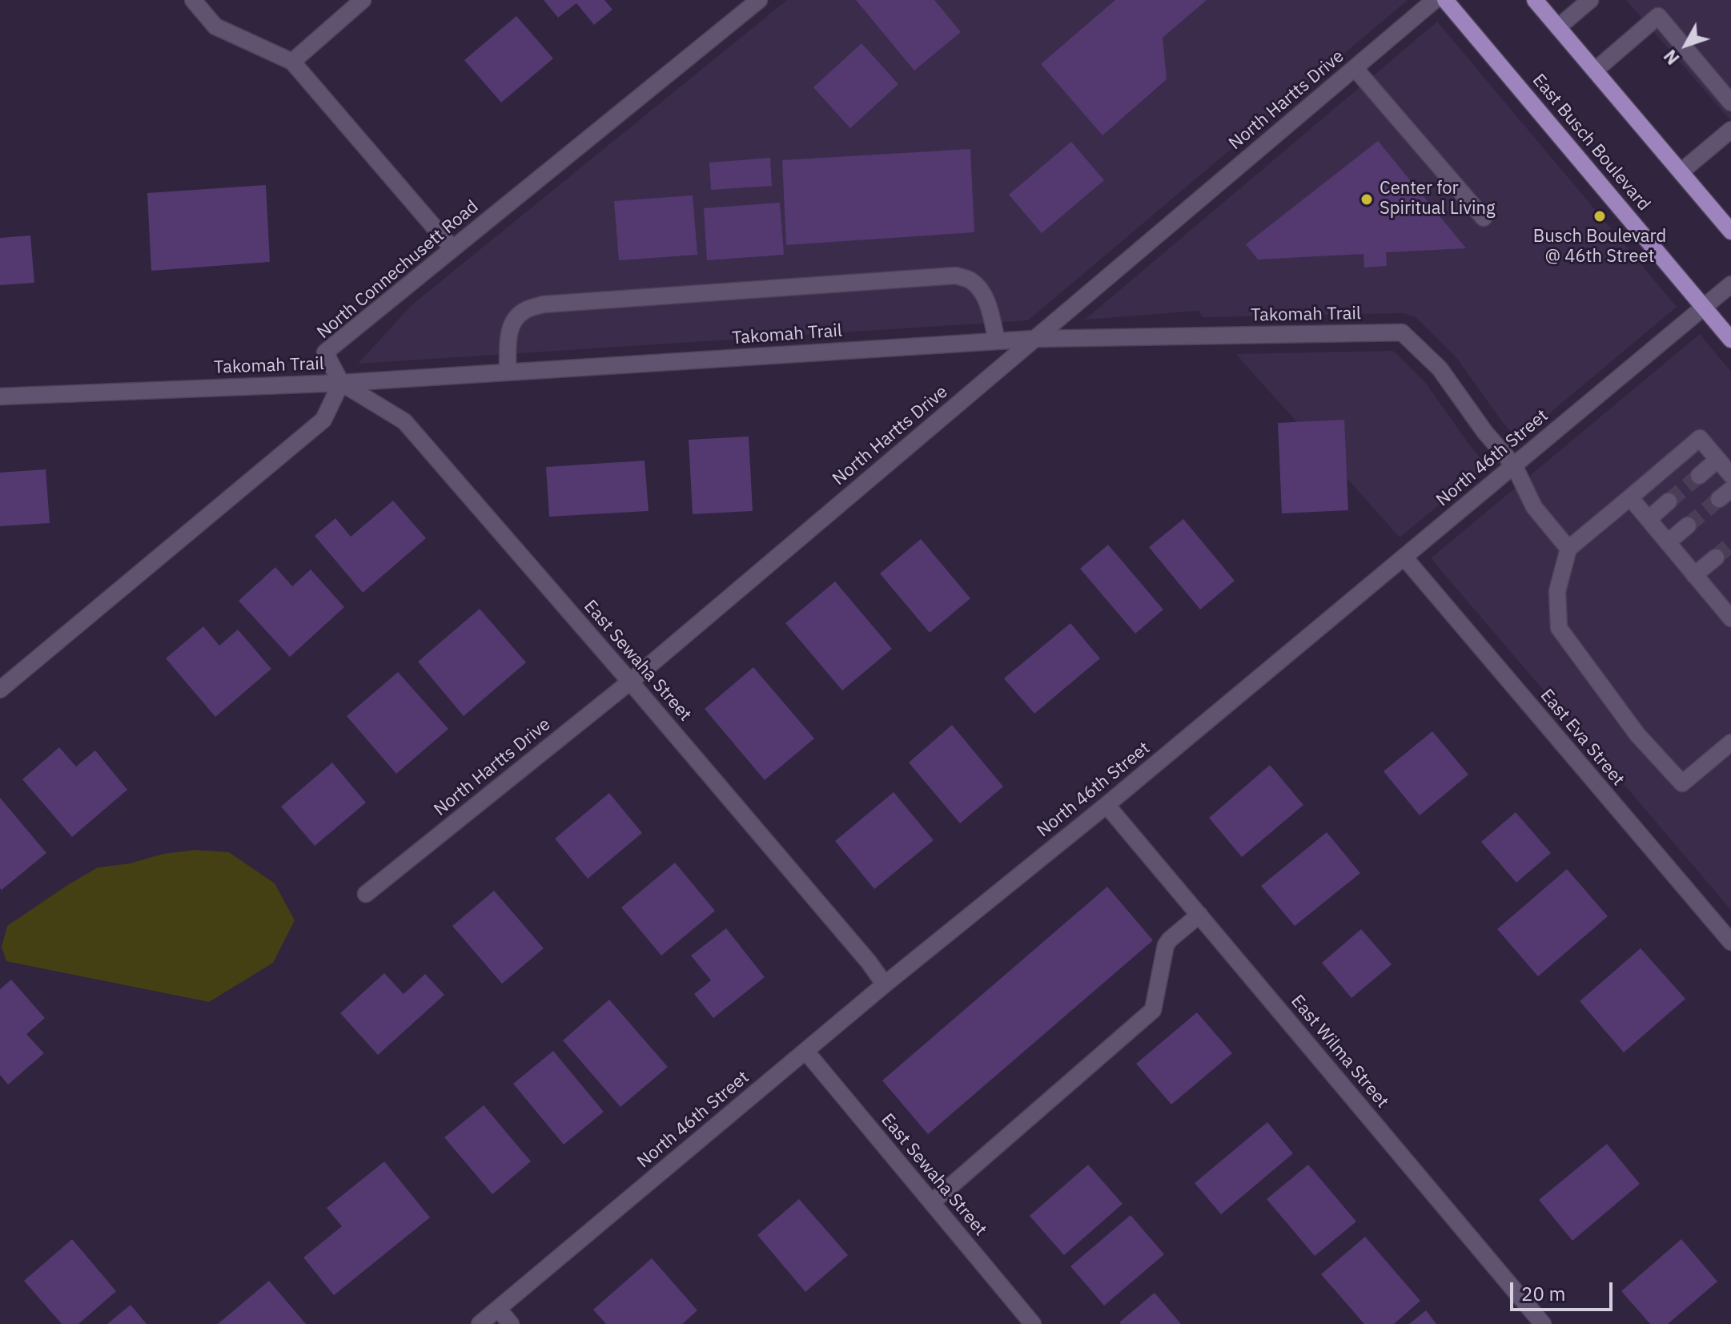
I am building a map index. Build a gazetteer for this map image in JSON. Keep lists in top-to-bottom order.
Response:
{
  "streets": {
    "main road": ["East Busch Boulevard"],
    "street": [
      "North Hartts Drive",
      "North Connechusett Road",
      "Takomah Trail",
      "North 46th Street",
      "East Sewaha Street",
      "East Eva Street",
      "East Wilma Street"
    ]
  },
  "crossings": [
    ["North Hartts Drive", "Takomah Trail"],
    ["North Hartts Drive", "East Sewaha Street"],
    ["East Busch Boulevard", "North 46th Street"],
    ["North Connechusett Road", "Takomah Trail"],
    ["North Connechusett Road", "East Sewaha Street"],
    ["Takomah Trail", "North 46th Street"],
    ["Takomah Trail", "East Sewaha Street"],
    ["North 46th Street", "East Sewaha Street"],
    ["North 46th Street", "East Eva Street"],
    ["North 46th Street", "East Wilma Street"]
  ],
  "places": ["Center for Spiritual Living", "Busch Boulevard @ 46th Street"],
  "scale_bar": "20 m",
  "north": "bottom left"
}
